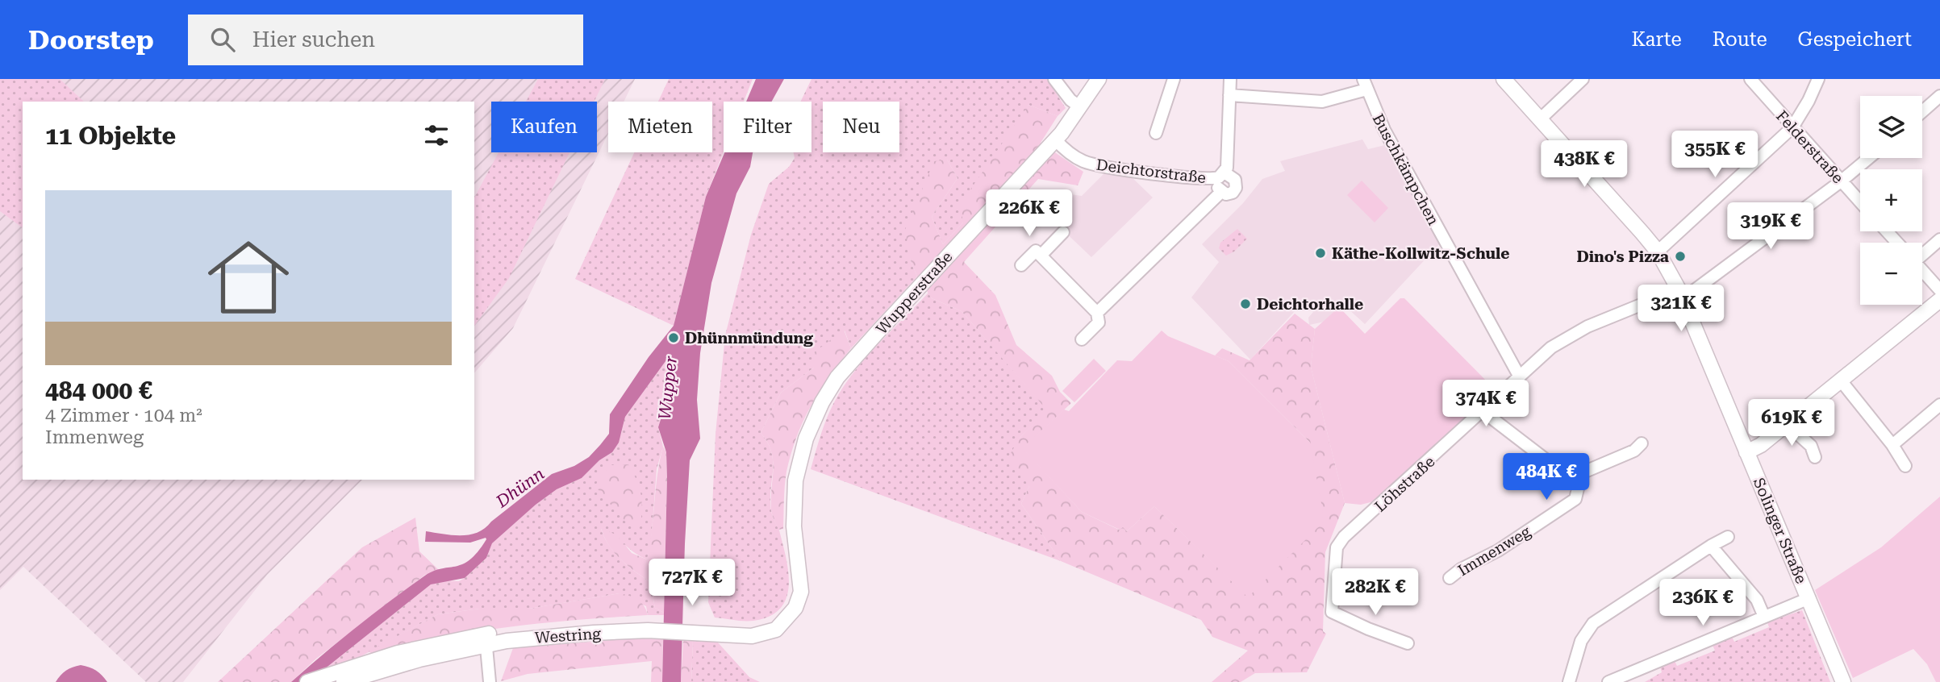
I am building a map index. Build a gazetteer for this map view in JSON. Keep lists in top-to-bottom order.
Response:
{
  "streets": {
    "main road": ["Wupperstraße", "Solinger Straße", "Westring"],
    "street": [
      "Felderstraße",
      "Buschkämpchen",
      "Deichtorstraße",
      "Löhstraße",
      "Immenweg"
    ]
  },
  "crossings": [
    ["Felderstraße", "Löhstraße"],
    ["Buschkämpchen", "Löhstraße"],
    ["Deichtorstraße", "Wupperstraße"],
    ["Wupperstraße", "Westring"],
    ["Löhstraße", "Solinger Straße"]
  ],
  "water": ["Wupper", "Dhünn"],
  "places": [
    "Käthe-Kollwitz-Schule",
    "Dino's Pizza",
    "Deichtorhalle",
    "Dhünnmündung"
  ],
  "page": {
    "header": "Doorstep",
    "search": "Hier suchen",
    "nav": ["Karte", "Route", "Gespeichert"],
    "map_buttons": ["+", "−"],
    "chip": [
      "Kaufen",
      "Mieten",
      "Filter",
      "Neu"
    ],
    "heading": "11 Objekte",
    "price": [
      "355K €",
      "438K €",
      "226K €",
      "319K €",
      "321K €",
      "374K €",
      "619K €",
      "484K €",
      "727K €",
      "282K €",
      "236K €"
    ],
    "list": [
      {
        "name": "484 000 €",
        "note": "4 Zimmer · 104 m² · Immenweg"
      }
    ]
  }
}
